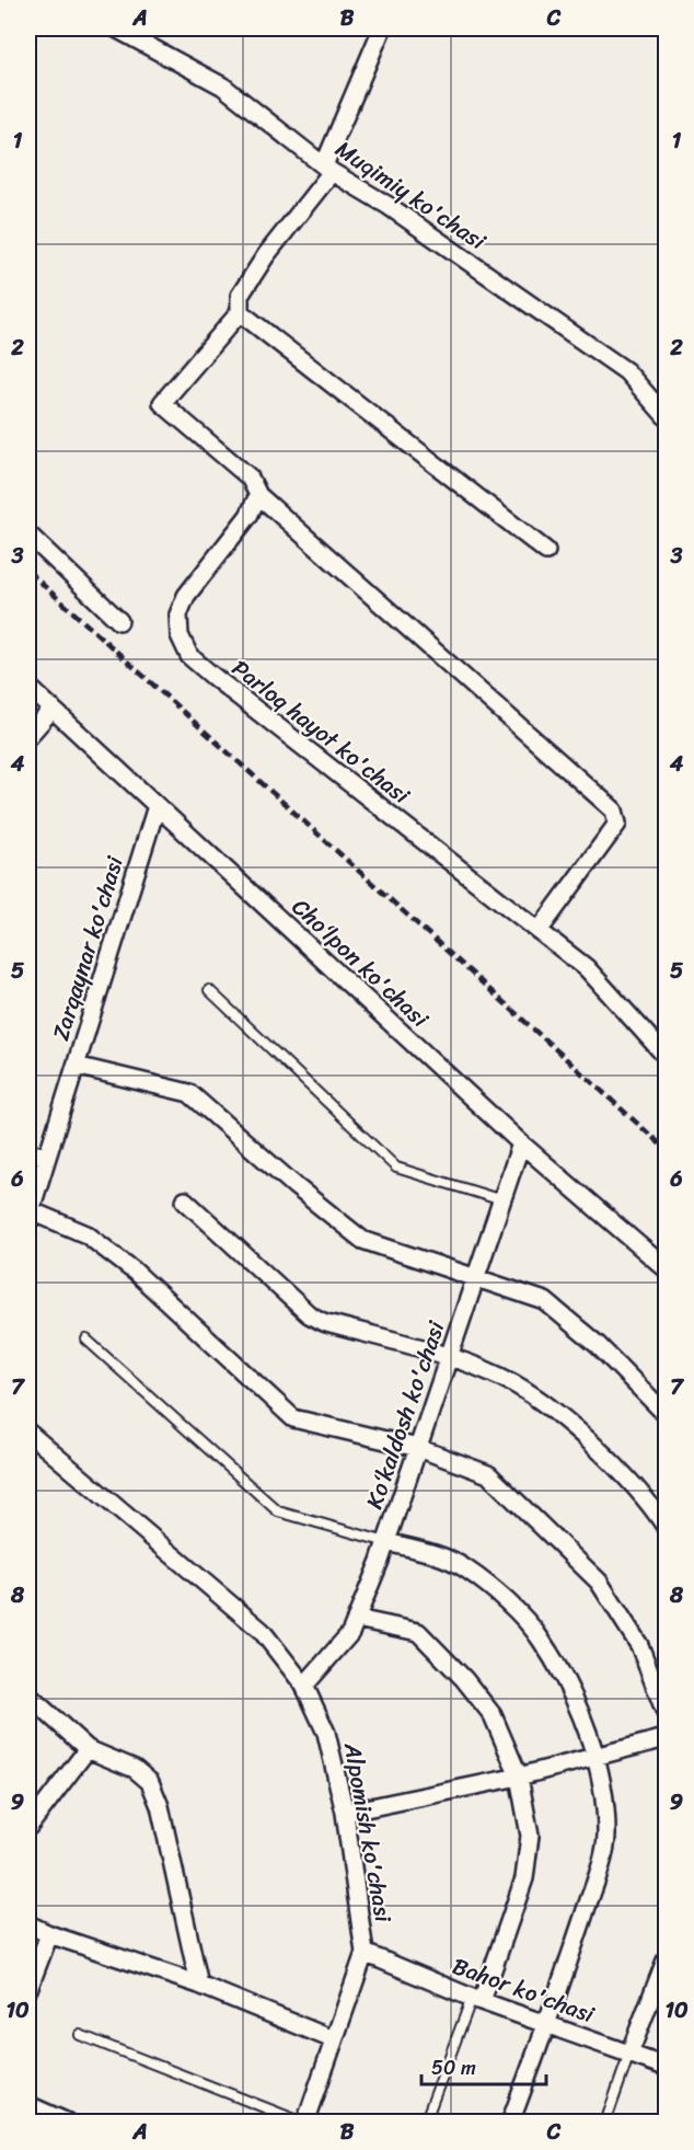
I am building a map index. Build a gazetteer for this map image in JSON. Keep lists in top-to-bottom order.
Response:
{
  "streets": {
    "street": [
      "Muqimiy ko'chasi",
      "Parloq hayot ko'chasi",
      "Zarqaynar ko'chasi",
      "Cho‘lpon ko'chasi",
      "Ko‘kaldosh ko'chasi",
      "Alpomish ko'chasi",
      "Bahor ko'chasi"
    ]
  },
  "crossings": [
    ["Zarqaynar ko'chasi", "Cho‘lpon ko'chasi"],
    ["Cho‘lpon ko'chasi", "Ko‘kaldosh ko'chasi"],
    ["Ko‘kaldosh ko'chasi", "Alpomish ko'chasi"],
    ["Alpomish ko'chasi", "Bahor ko'chasi"]
  ],
  "scale_bar": "50 m",
  "grid": {
    "columns": ["A", "B", "C"],
    "rows": [
      "1",
      "2",
      "3",
      "4",
      "5",
      "6",
      "7",
      "8",
      "9",
      "10"
    ]
  }
}
